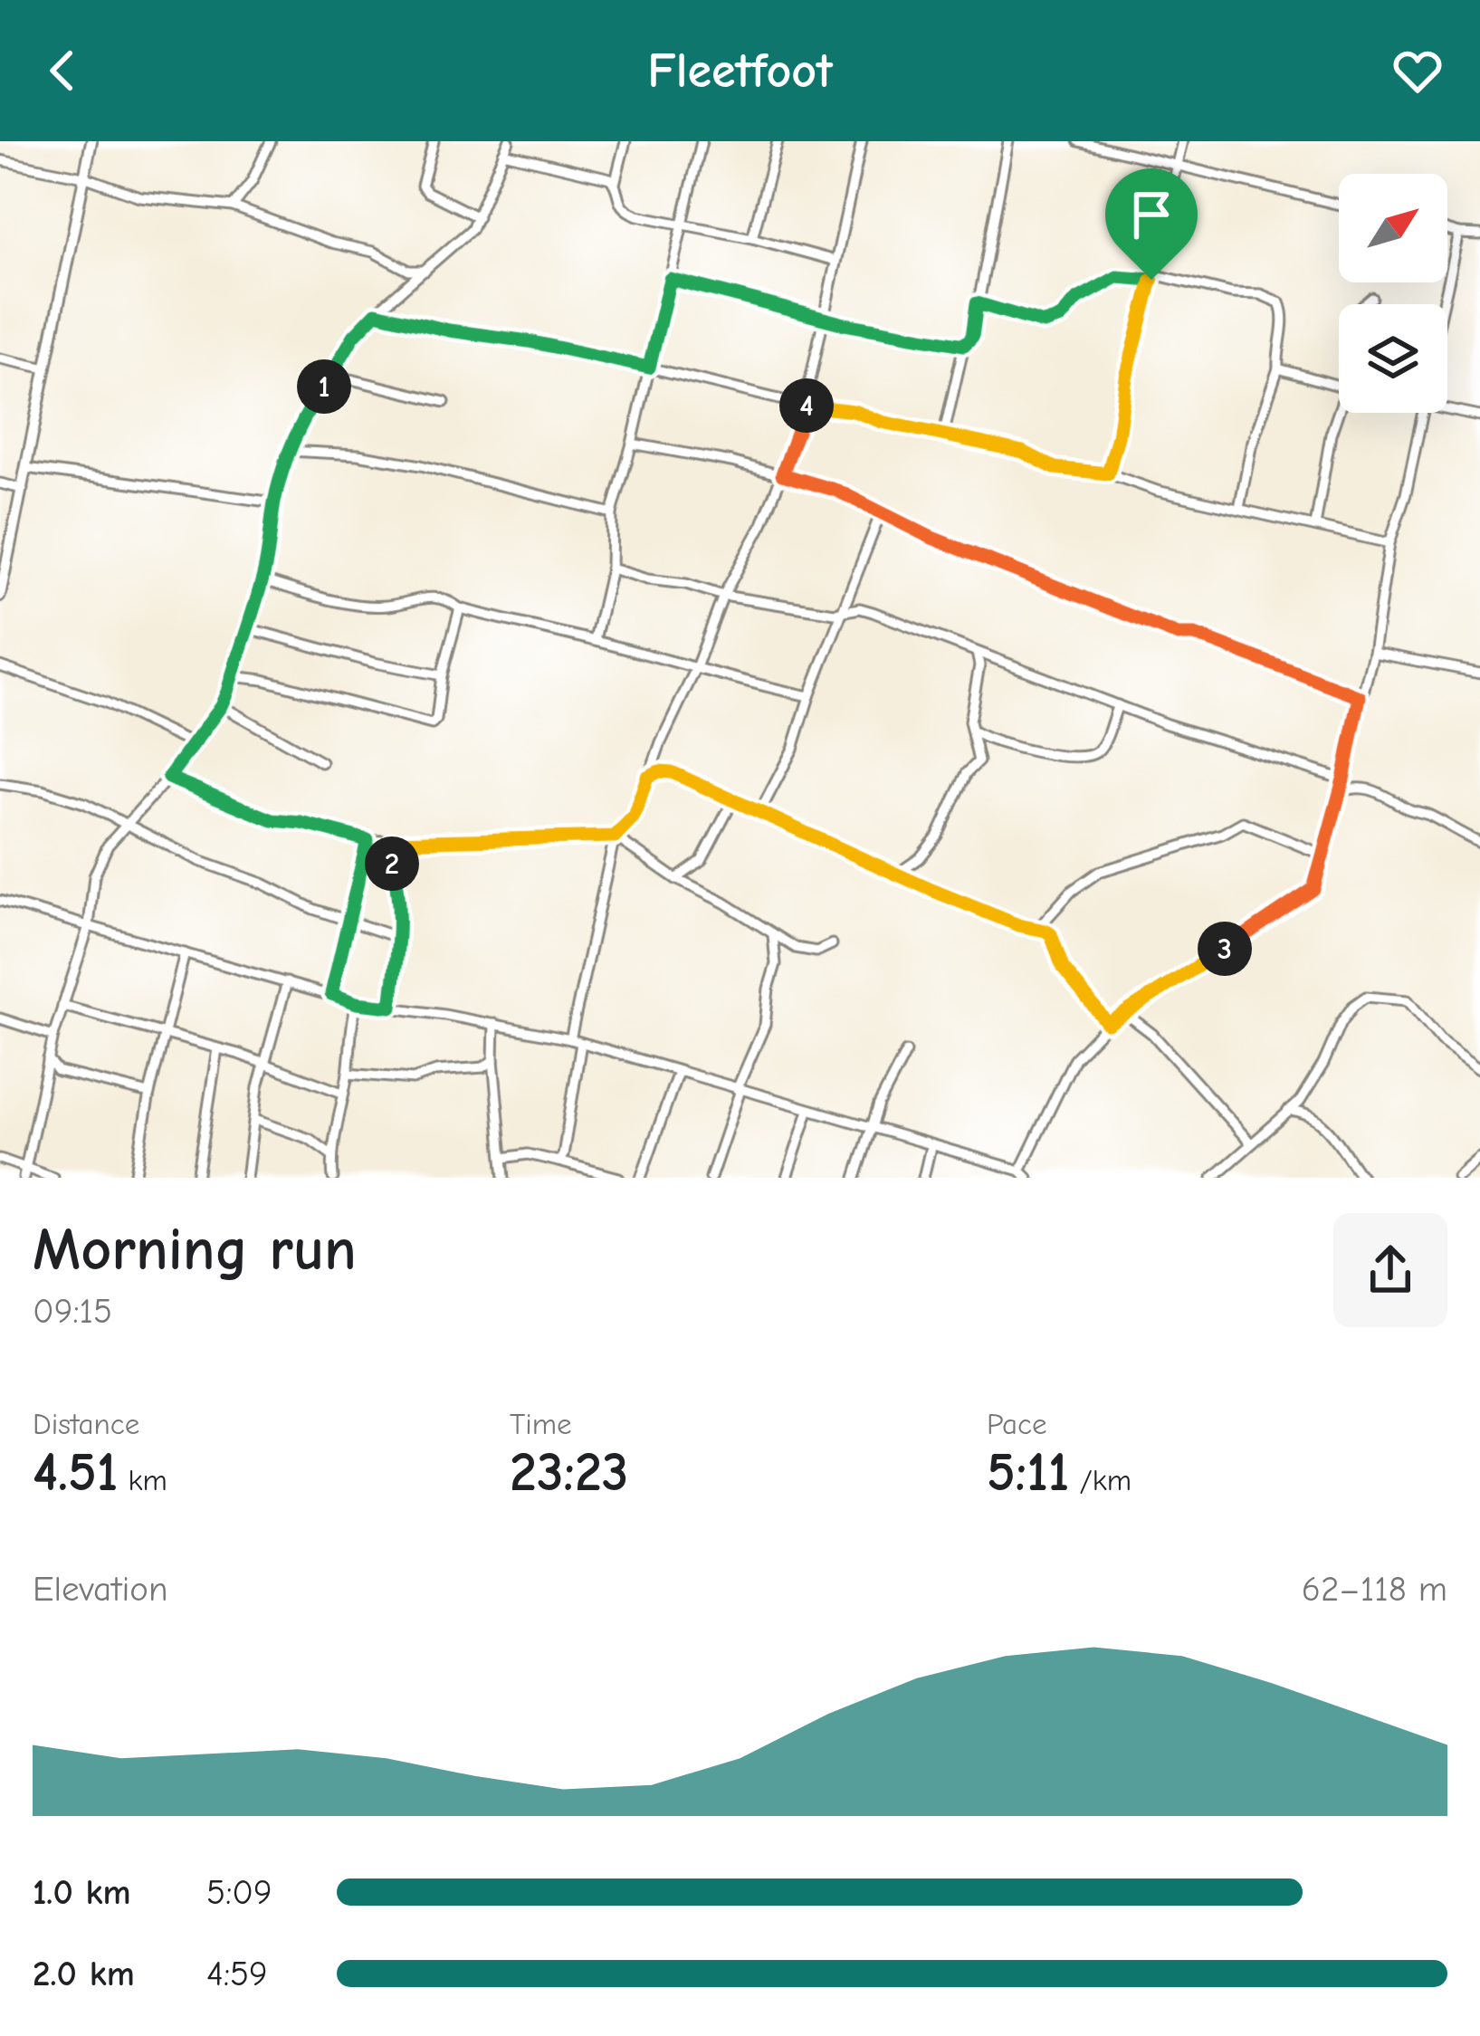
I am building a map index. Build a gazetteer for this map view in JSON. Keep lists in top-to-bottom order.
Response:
{
  "north": "top right",
  "page": {
    "header": "Fleetfoot",
    "pins": [
      "1",
      "4",
      "2",
      "3"
    ],
    "heading": ["Morning run", "09:15"],
    "stats": [
      ["Distance", "4.51 km"],
      ["Time", "23:23"],
      ["Pace", "5:11 /km"]
    ],
    "chart": ["Elevation", "62–118 m"],
    "list": [
      {
        "name": "1.0 km",
        "note": "5:09"
      },
      {
        "name": "2.0 km",
        "note": "4:59"
      }
    ]
  }
}
